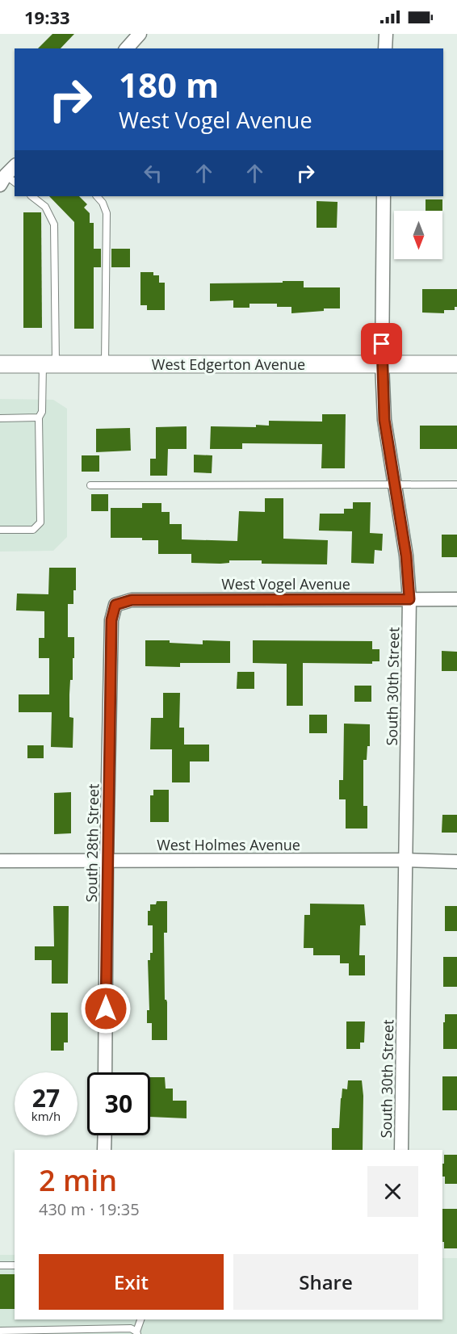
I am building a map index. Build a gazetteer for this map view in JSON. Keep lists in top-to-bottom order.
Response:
{
  "streets": {
    "street": [
      "West Edgerton Avenue",
      "West Vogel Avenue",
      "South 30th Street",
      "South 28th Street",
      "West Holmes Avenue"
    ]
  },
  "crossings": [
    ["West Edgerton Avenue", "South 30th Street"],
    ["West Vogel Avenue", "South 30th Street"],
    ["West Vogel Avenue", "South 28th Street"],
    ["South 30th Street", "West Holmes Avenue"],
    ["South 28th Street", "West Holmes Avenue"]
  ],
  "north": "bottom",
  "page": {
    "status": "19:33",
    "turn": ["180 m", "West Vogel Avenue"],
    "speed": "27 km/h",
    "limit": "30",
    "heading": ["2 min", "430 m · 19:35"],
    "buttons": ["Exit", "Share"]
  }
}
